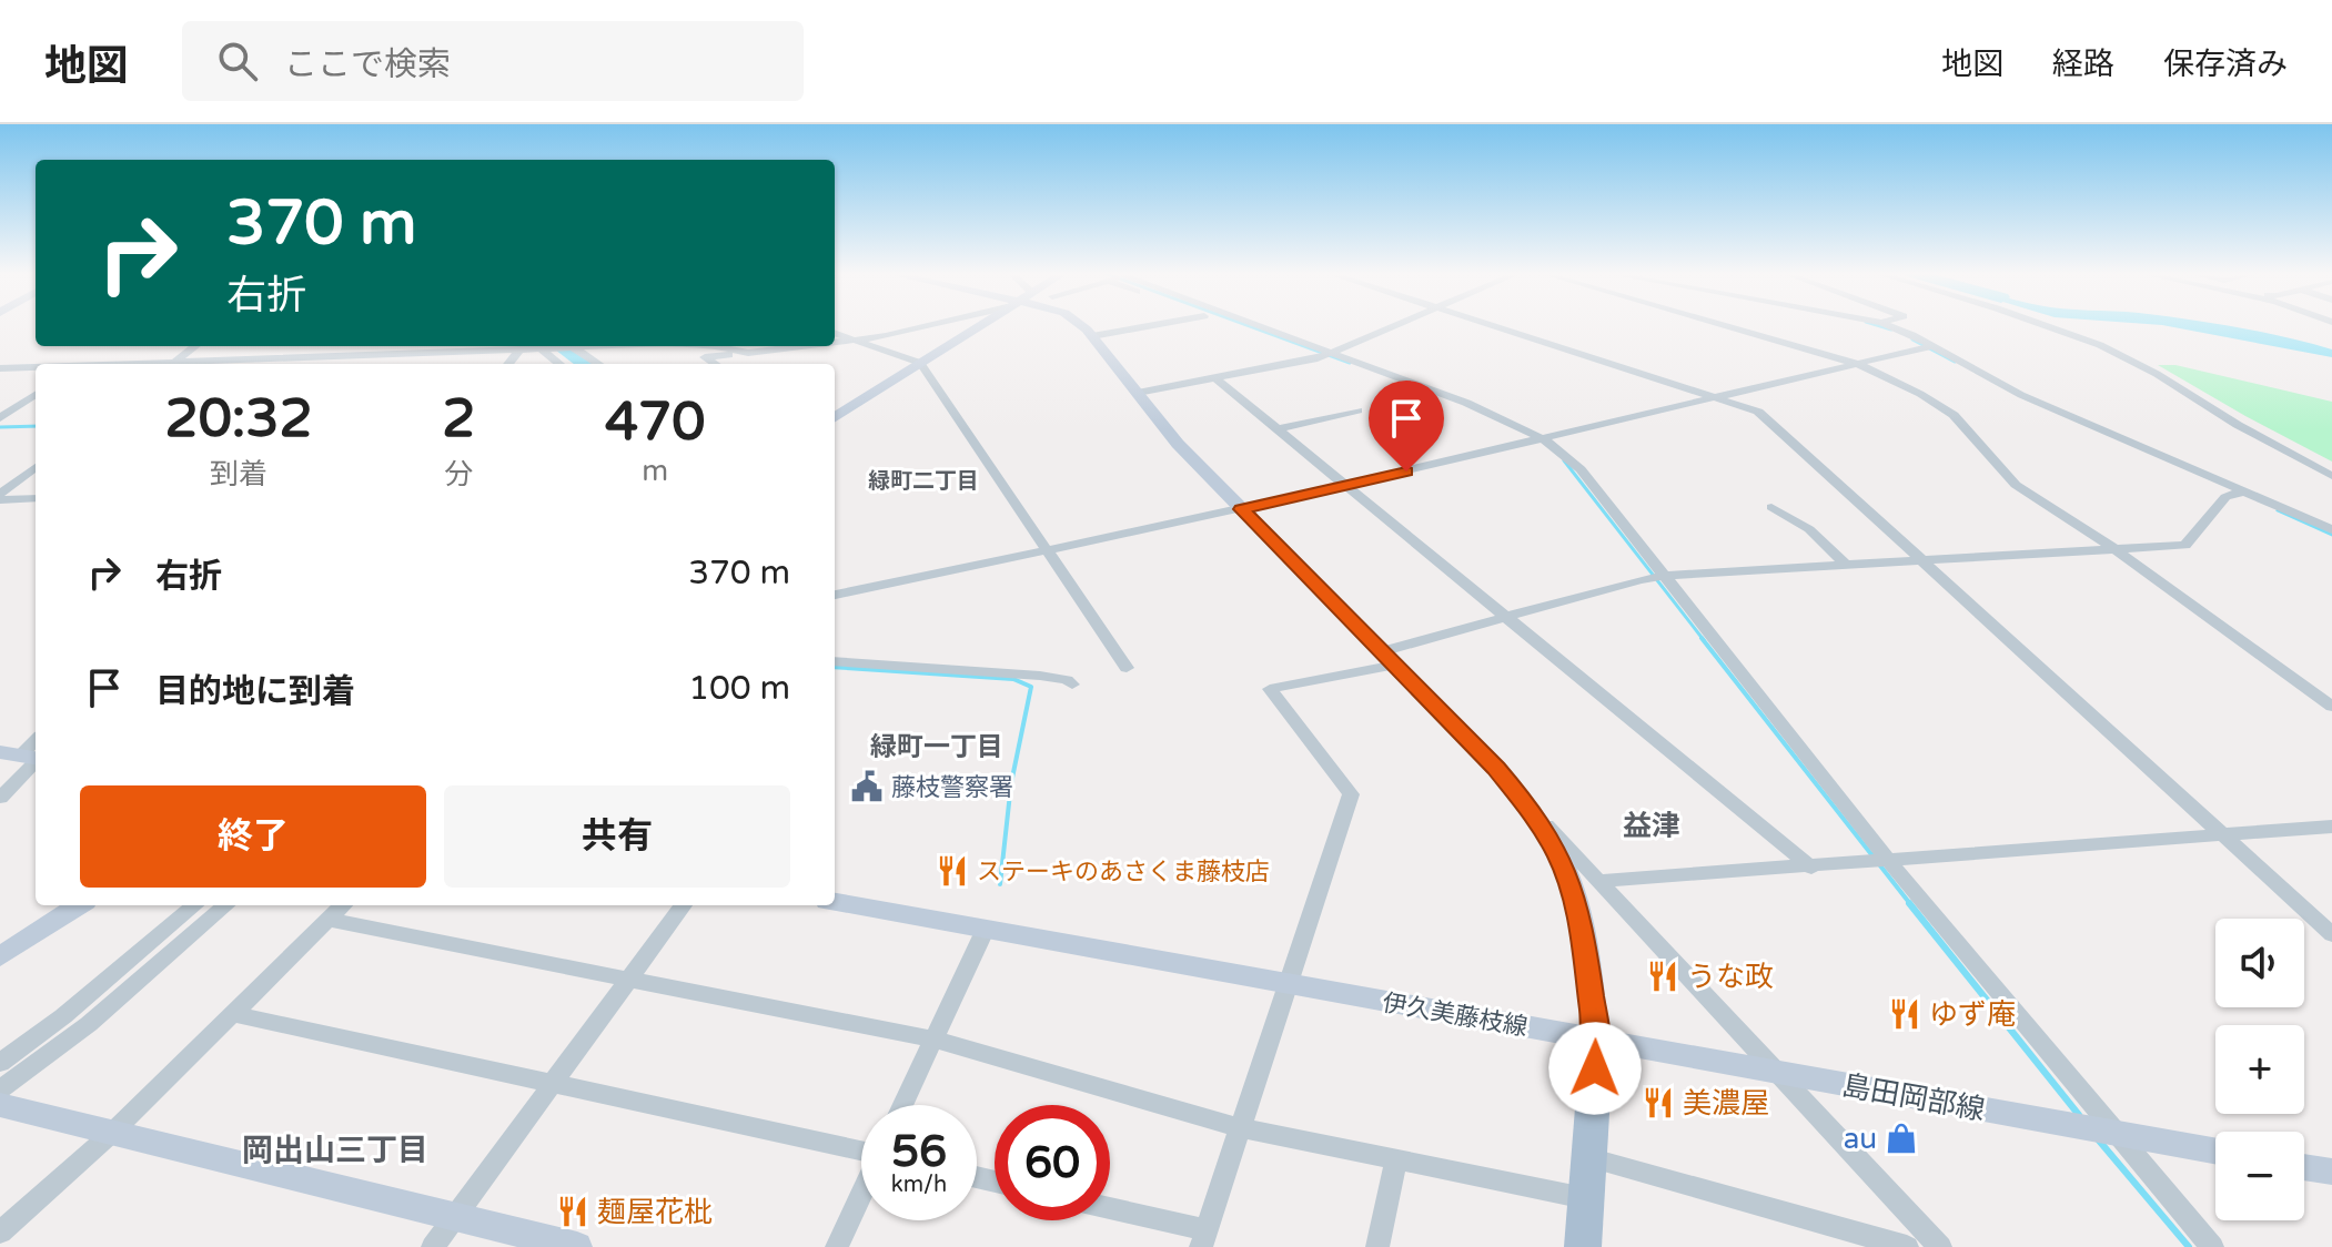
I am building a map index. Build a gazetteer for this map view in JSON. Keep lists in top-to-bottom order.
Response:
{
  "streets": {
    "main road": ["伊久美藤枝線", "島田岡部線"]
  },
  "crossings": [
    ["伊久美藤枝線", "島田岡部線"]
  ],
  "districts": [
    "緑町二丁目",
    "緑町一丁目",
    "益津",
    "岡出山三丁目"
  ],
  "places": {
    "public building": ["藤枝警察署"],
    "restaurant": [
      "ステーキのあさくま藤枝店",
      "うな政",
      "ゆず庵",
      "美濃屋",
      "麺屋花枇"
    ],
    "shop": ["au"]
  },
  "page": {
    "header": "地図",
    "search": "ここで検索",
    "nav": ["地図", "経路", "保存済み"],
    "turn": ["370 m", "右折"],
    "eta": [
      "20:32",
      "到着",
      "2",
      "分",
      "470",
      "m"
    ],
    "list": [
      {
        "name": "右折",
        "value": "370 m"
      },
      {
        "name": "目的地に到着",
        "value": "100 m"
      }
    ],
    "buttons": ["終了", "共有"],
    "map_buttons": ["+", "−"],
    "speed": "56 km/h",
    "limit": "60"
  }
}
